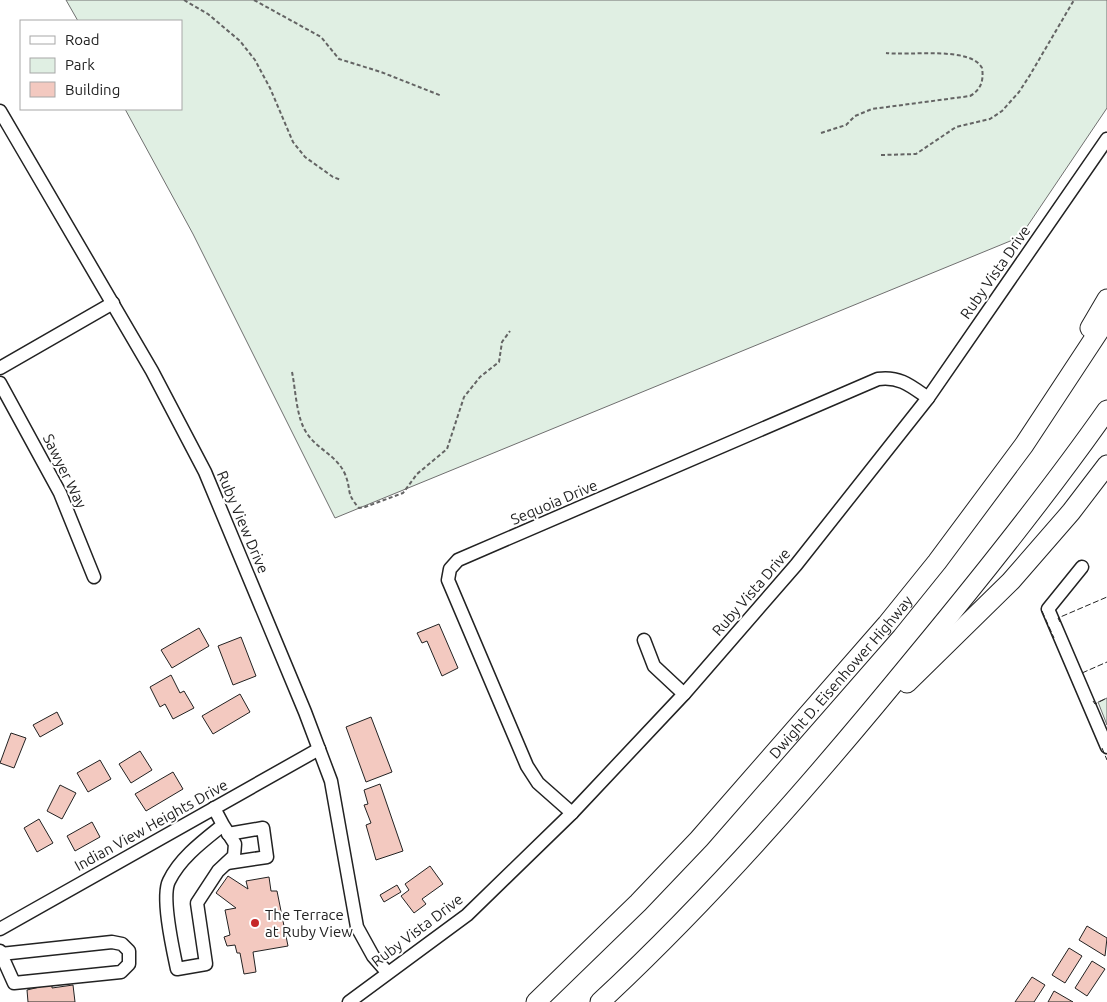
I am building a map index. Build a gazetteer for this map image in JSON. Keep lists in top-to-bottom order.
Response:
{
  "streets": {
    "highway": ["Dwight D. Eisenhower Highway"],
    "street": [
      "Ruby Vista Drive",
      "Sawyer Way",
      "Sequoia Drive",
      "Ruby View Drive",
      "Indian View Heights Drive"
    ]
  },
  "crossings": [
    ["Ruby Vista Drive", "Sequoia Drive"],
    ["Ruby Vista Drive", "Ruby View Drive"],
    ["Ruby View Drive", "Indian View Heights Drive"]
  ],
  "places": ["The Terrace at Ruby View"],
  "legend": ["Road", "Park", "Building"]
}
